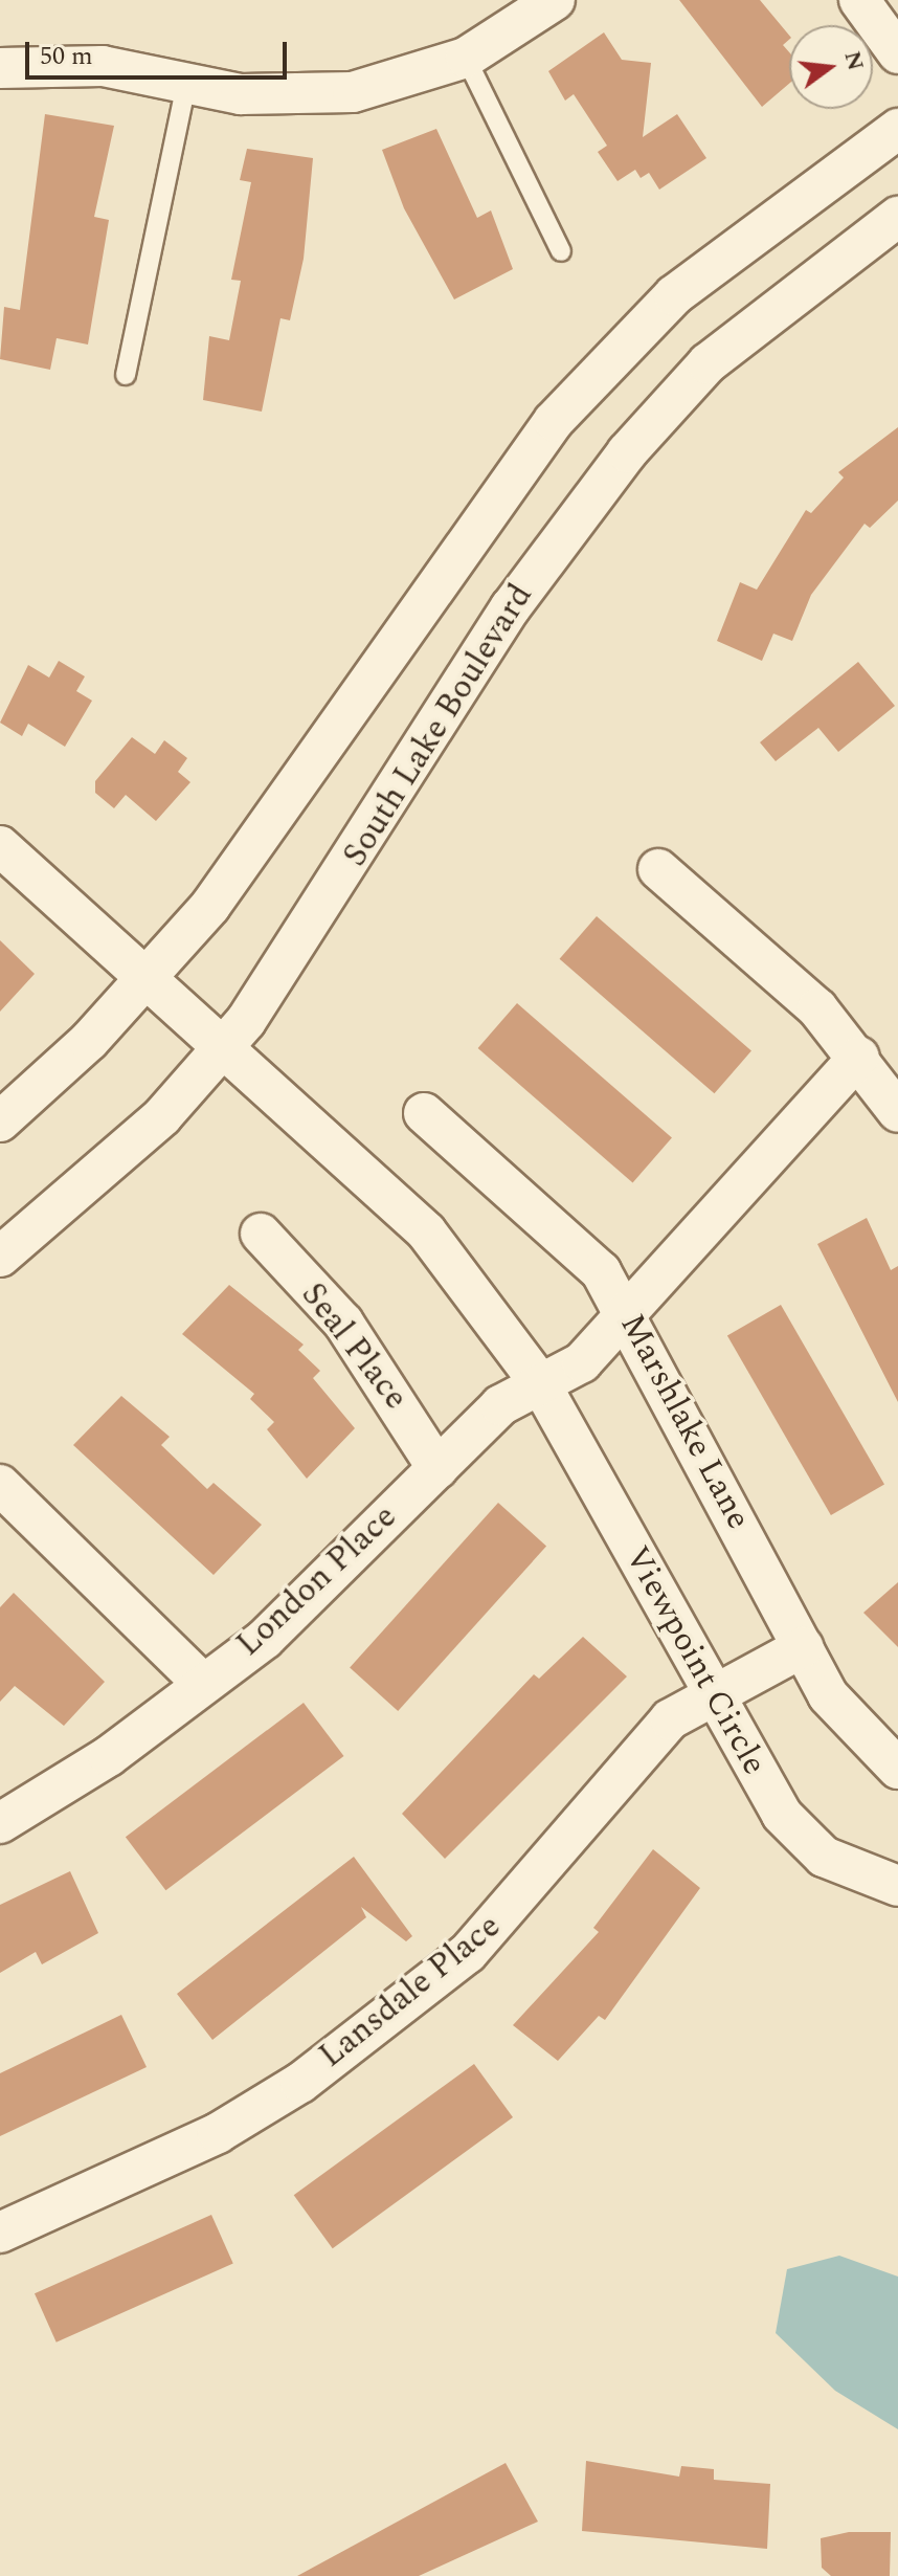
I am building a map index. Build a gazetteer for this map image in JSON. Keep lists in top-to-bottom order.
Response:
{
  "streets": {
    "street": [
      "South Lake Boulevard",
      "Seal Place",
      "Marshlake Lane",
      "London Place",
      "Viewpoint Circle",
      "Lansdale Place"
    ]
  },
  "crossings": [
    ["South Lake Boulevard", "Viewpoint Circle"],
    ["Seal Place", "London Place"],
    ["Marshlake Lane", "Lansdale Place"],
    ["London Place", "Viewpoint Circle"],
    ["Viewpoint Circle", "Lansdale Place"]
  ],
  "scale_bar": "50 m",
  "north": "right"
}
